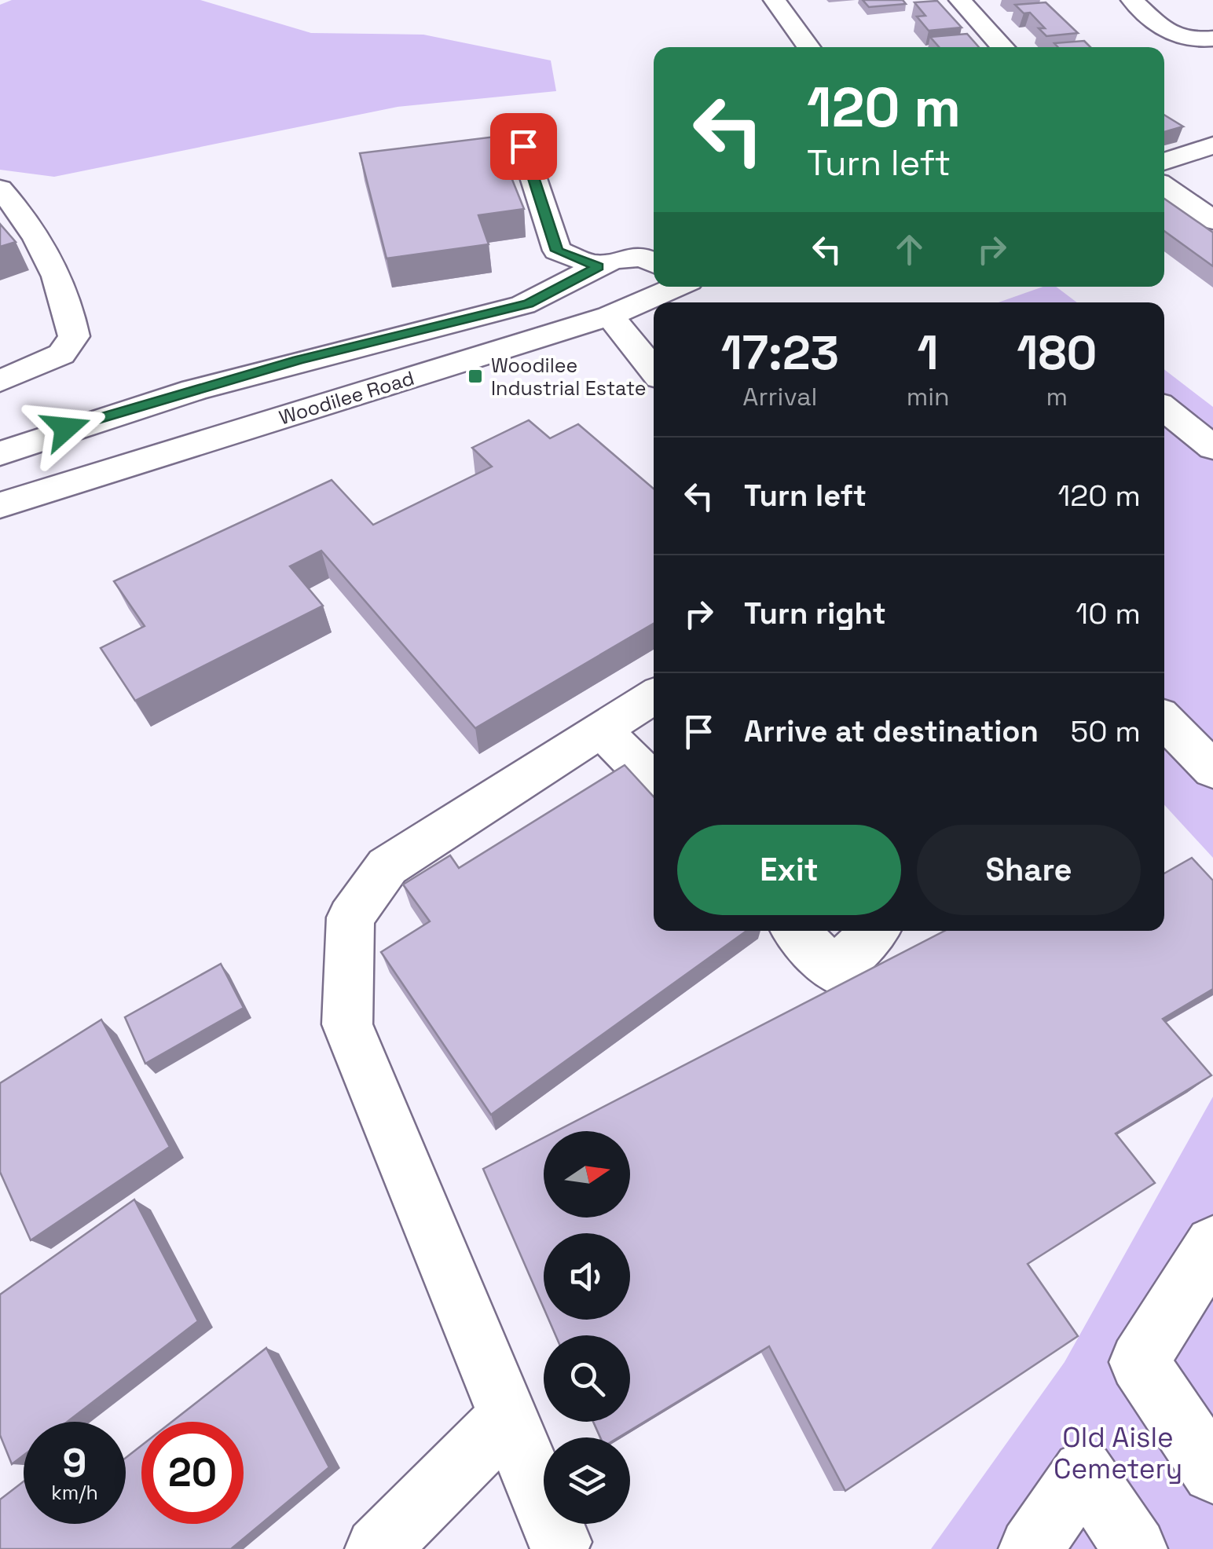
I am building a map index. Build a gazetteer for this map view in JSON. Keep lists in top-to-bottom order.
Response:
{
  "streets": {
    "street": ["Woodilee Road"]
  },
  "parks": ["Old Aisle Cemetery"],
  "places": {
    "transit": ["Woodilee Industrial Estate"]
  },
  "north": "right",
  "page": {
    "turn": ["120 m", "Turn left"],
    "eta": [
      "17:23",
      "Arrival",
      "1",
      "min",
      "180",
      "m"
    ],
    "list": [
      {
        "name": "Turn left",
        "value": "120 m"
      },
      {
        "name": "Turn right",
        "value": "10 m"
      },
      {
        "name": "Arrive at destination",
        "value": "50 m"
      }
    ],
    "buttons": ["Exit", "Share"],
    "speed": "9 km/h",
    "limit": "20"
  }
}
